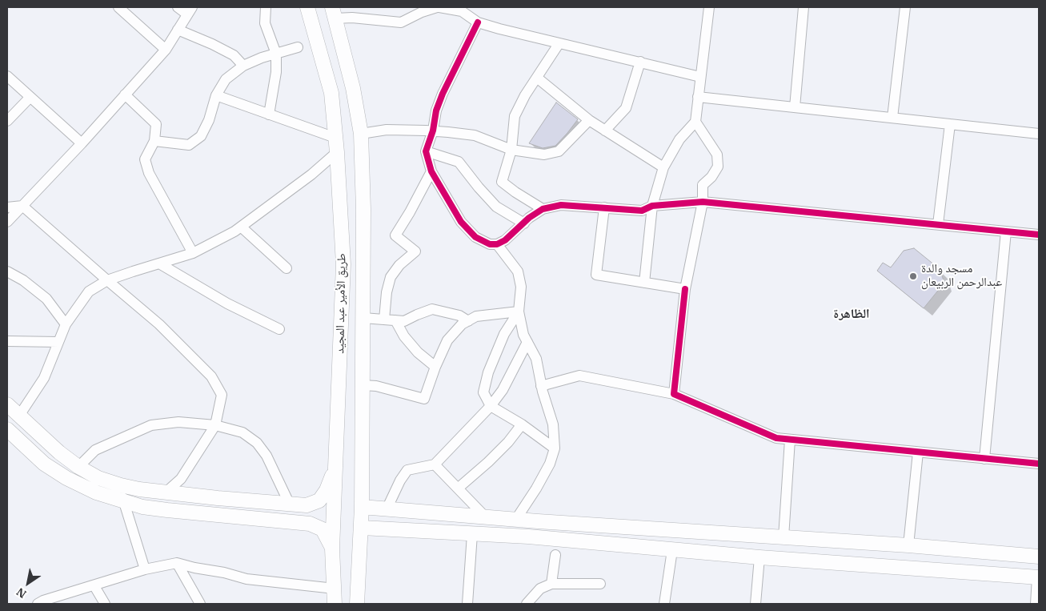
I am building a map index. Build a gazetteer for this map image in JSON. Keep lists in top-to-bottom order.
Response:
{
  "streets": {
    "main road": ["طريق الأمير عبد المجيد"]
  },
  "districts": ["الظاهرة"],
  "places": ["مسجد والدة عبدالرحمن الربيعان"],
  "north": "bottom left"
}
